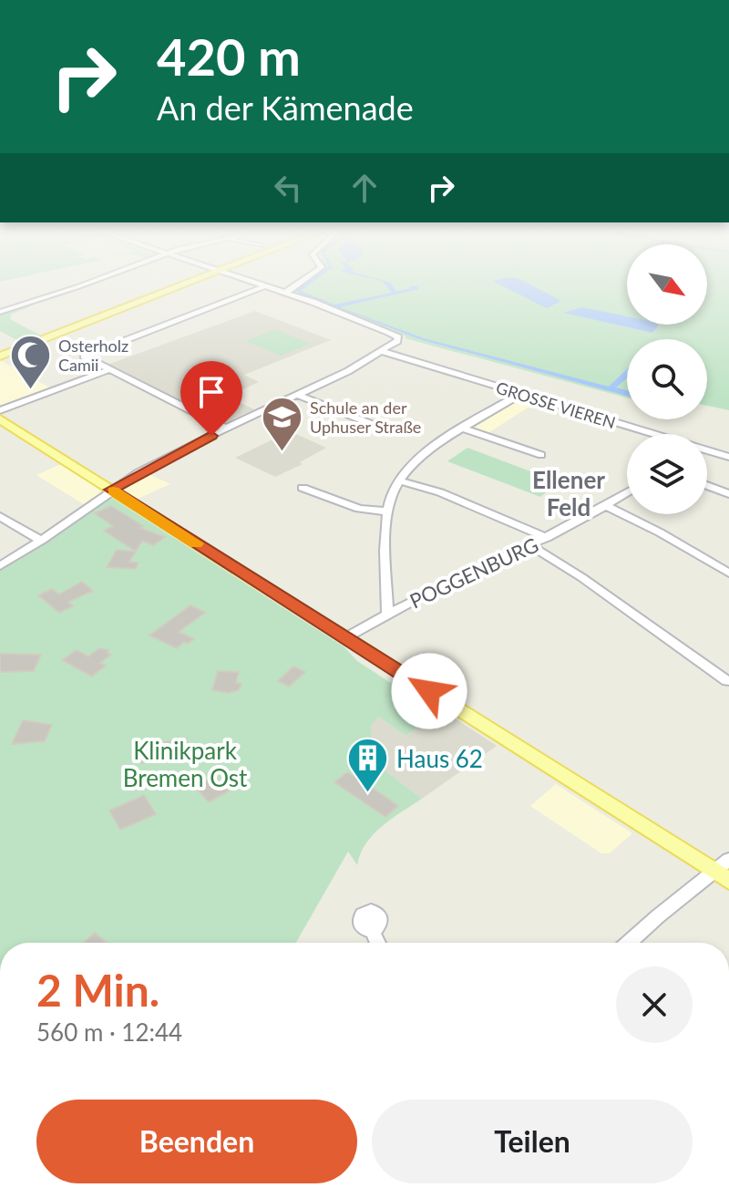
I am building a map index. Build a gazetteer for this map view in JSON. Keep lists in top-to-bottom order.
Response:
{
  "streets": {
    "street": ["GROSSE VIEREN", "POGGENBURG"]
  },
  "districts": ["Ellener Feld"],
  "parks": ["Klinikpark Bremen Ost"],
  "places": {
    "mosque": ["Osterholz Camii"],
    "school or university": ["Schule an der Uphuser Straße"],
    "building": ["Haus 62"]
  },
  "north": "bottom right",
  "page": {
    "turn": ["420 m", "An der Kämenade"],
    "heading": ["2 Min.", "560 m · 12:44"],
    "buttons": ["Beenden", "Teilen"]
  }
}
